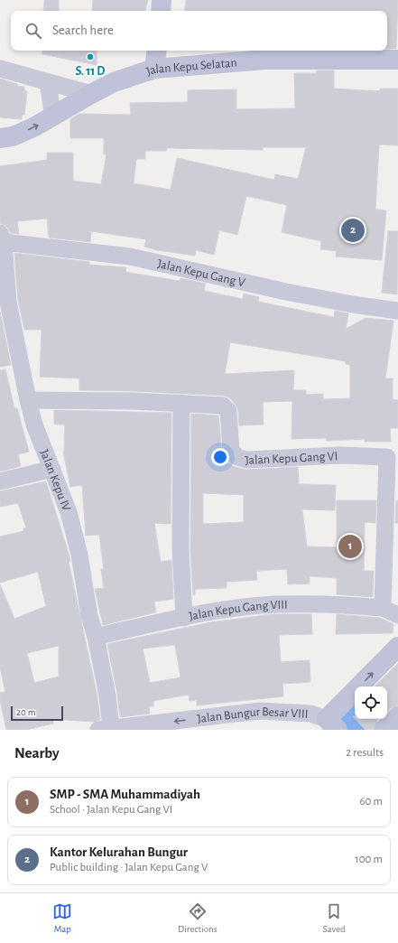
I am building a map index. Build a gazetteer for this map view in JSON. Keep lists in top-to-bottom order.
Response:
{
  "streets": {
    "street": [
      "Jalan Kepu Selatan",
      "Jalan Kepu Gang V",
      "Jalan Kepu Gang VI",
      "Jalan Kepu IV",
      "Jalan Kepu Gang VIII",
      "Jalan Bungur Besar VIII"
    ]
  },
  "crossings": [
    ["Jalan Kepu Gang V", "Jalan Kepu IV"],
    ["Jalan Kepu Gang VI", "Jalan Kepu IV"],
    ["Jalan Kepu Gang VI", "Jalan Kepu Gang VIII"],
    ["Jalan Kepu IV", "Jalan Kepu Gang VIII"],
    ["Jalan Kepu IV", "Jalan Bungur Besar VIII"]
  ],
  "one_way": ["Jalan Bungur Besar VIII"],
  "places": ["S. 11 D"],
  "scale_bar": "20 m",
  "page": {
    "search": "Search here",
    "pins": ["2", "1"],
    "scale": "20 m",
    "heading": ["Nearby", "2 results"],
    "list": [
      {
        "mark": "1",
        "name": "SMP - SMA Muhammadiyah",
        "note": "School · Jalan Kepu Gang VI",
        "value": "60 m"
      },
      {
        "mark": "2",
        "name": "Kantor Kelurahan Bungur",
        "note": "Public building · Jalan Kepu Gang V",
        "value": "100 m"
      }
    ],
    "nav": ["Map", "Directions", "Saved"]
  }
}
